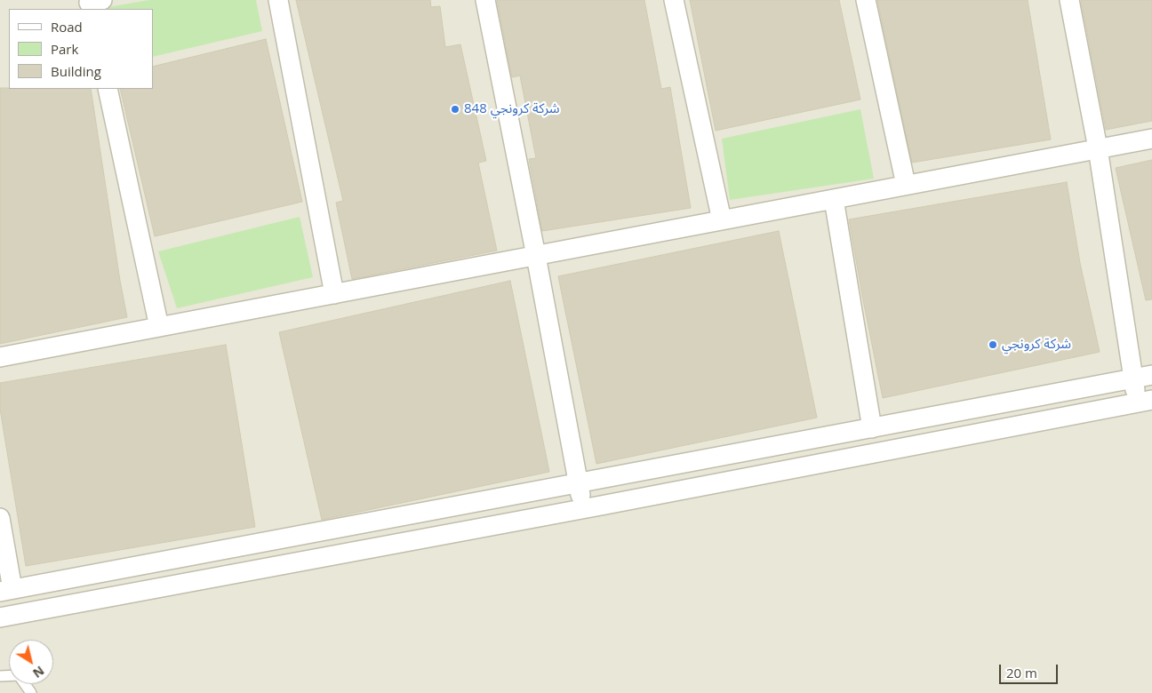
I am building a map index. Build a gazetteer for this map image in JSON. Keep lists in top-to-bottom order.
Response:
{
  "places": ["شركة كرونجي 848", "شركة كرونجي"],
  "legend": ["Road", "Park", "Building"],
  "scale_bar": "20 m",
  "north": "bottom right"
}
